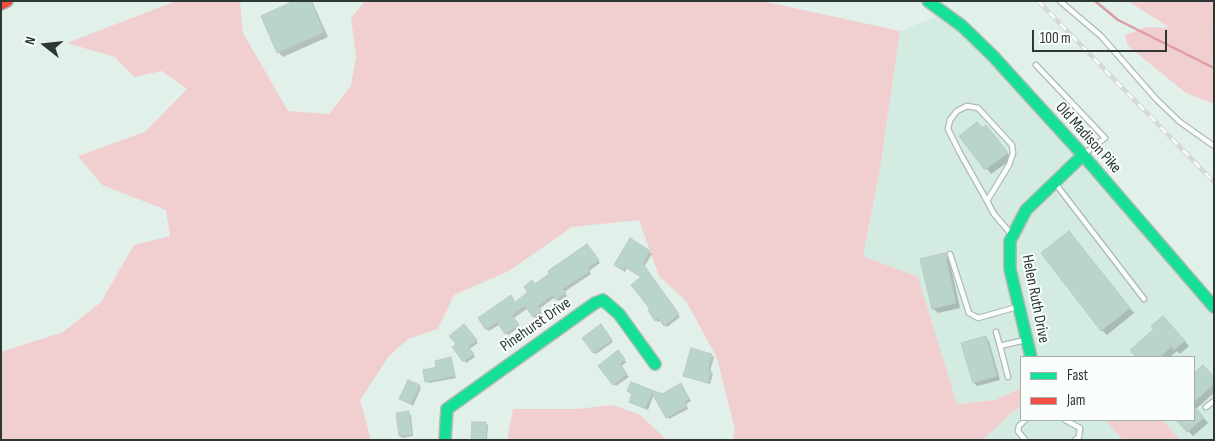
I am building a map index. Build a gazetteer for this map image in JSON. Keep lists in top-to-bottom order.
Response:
{
  "streets": {
    "street": ["Old Madison Pike", "Helen Ruth Drive", "Pinehurst Drive"]
  },
  "crossings": [
    ["Old Madison Pike", "Helen Ruth Drive"]
  ],
  "legend": ["Fast", "Jam"],
  "scale_bar": "100 m",
  "north": "left"
}
